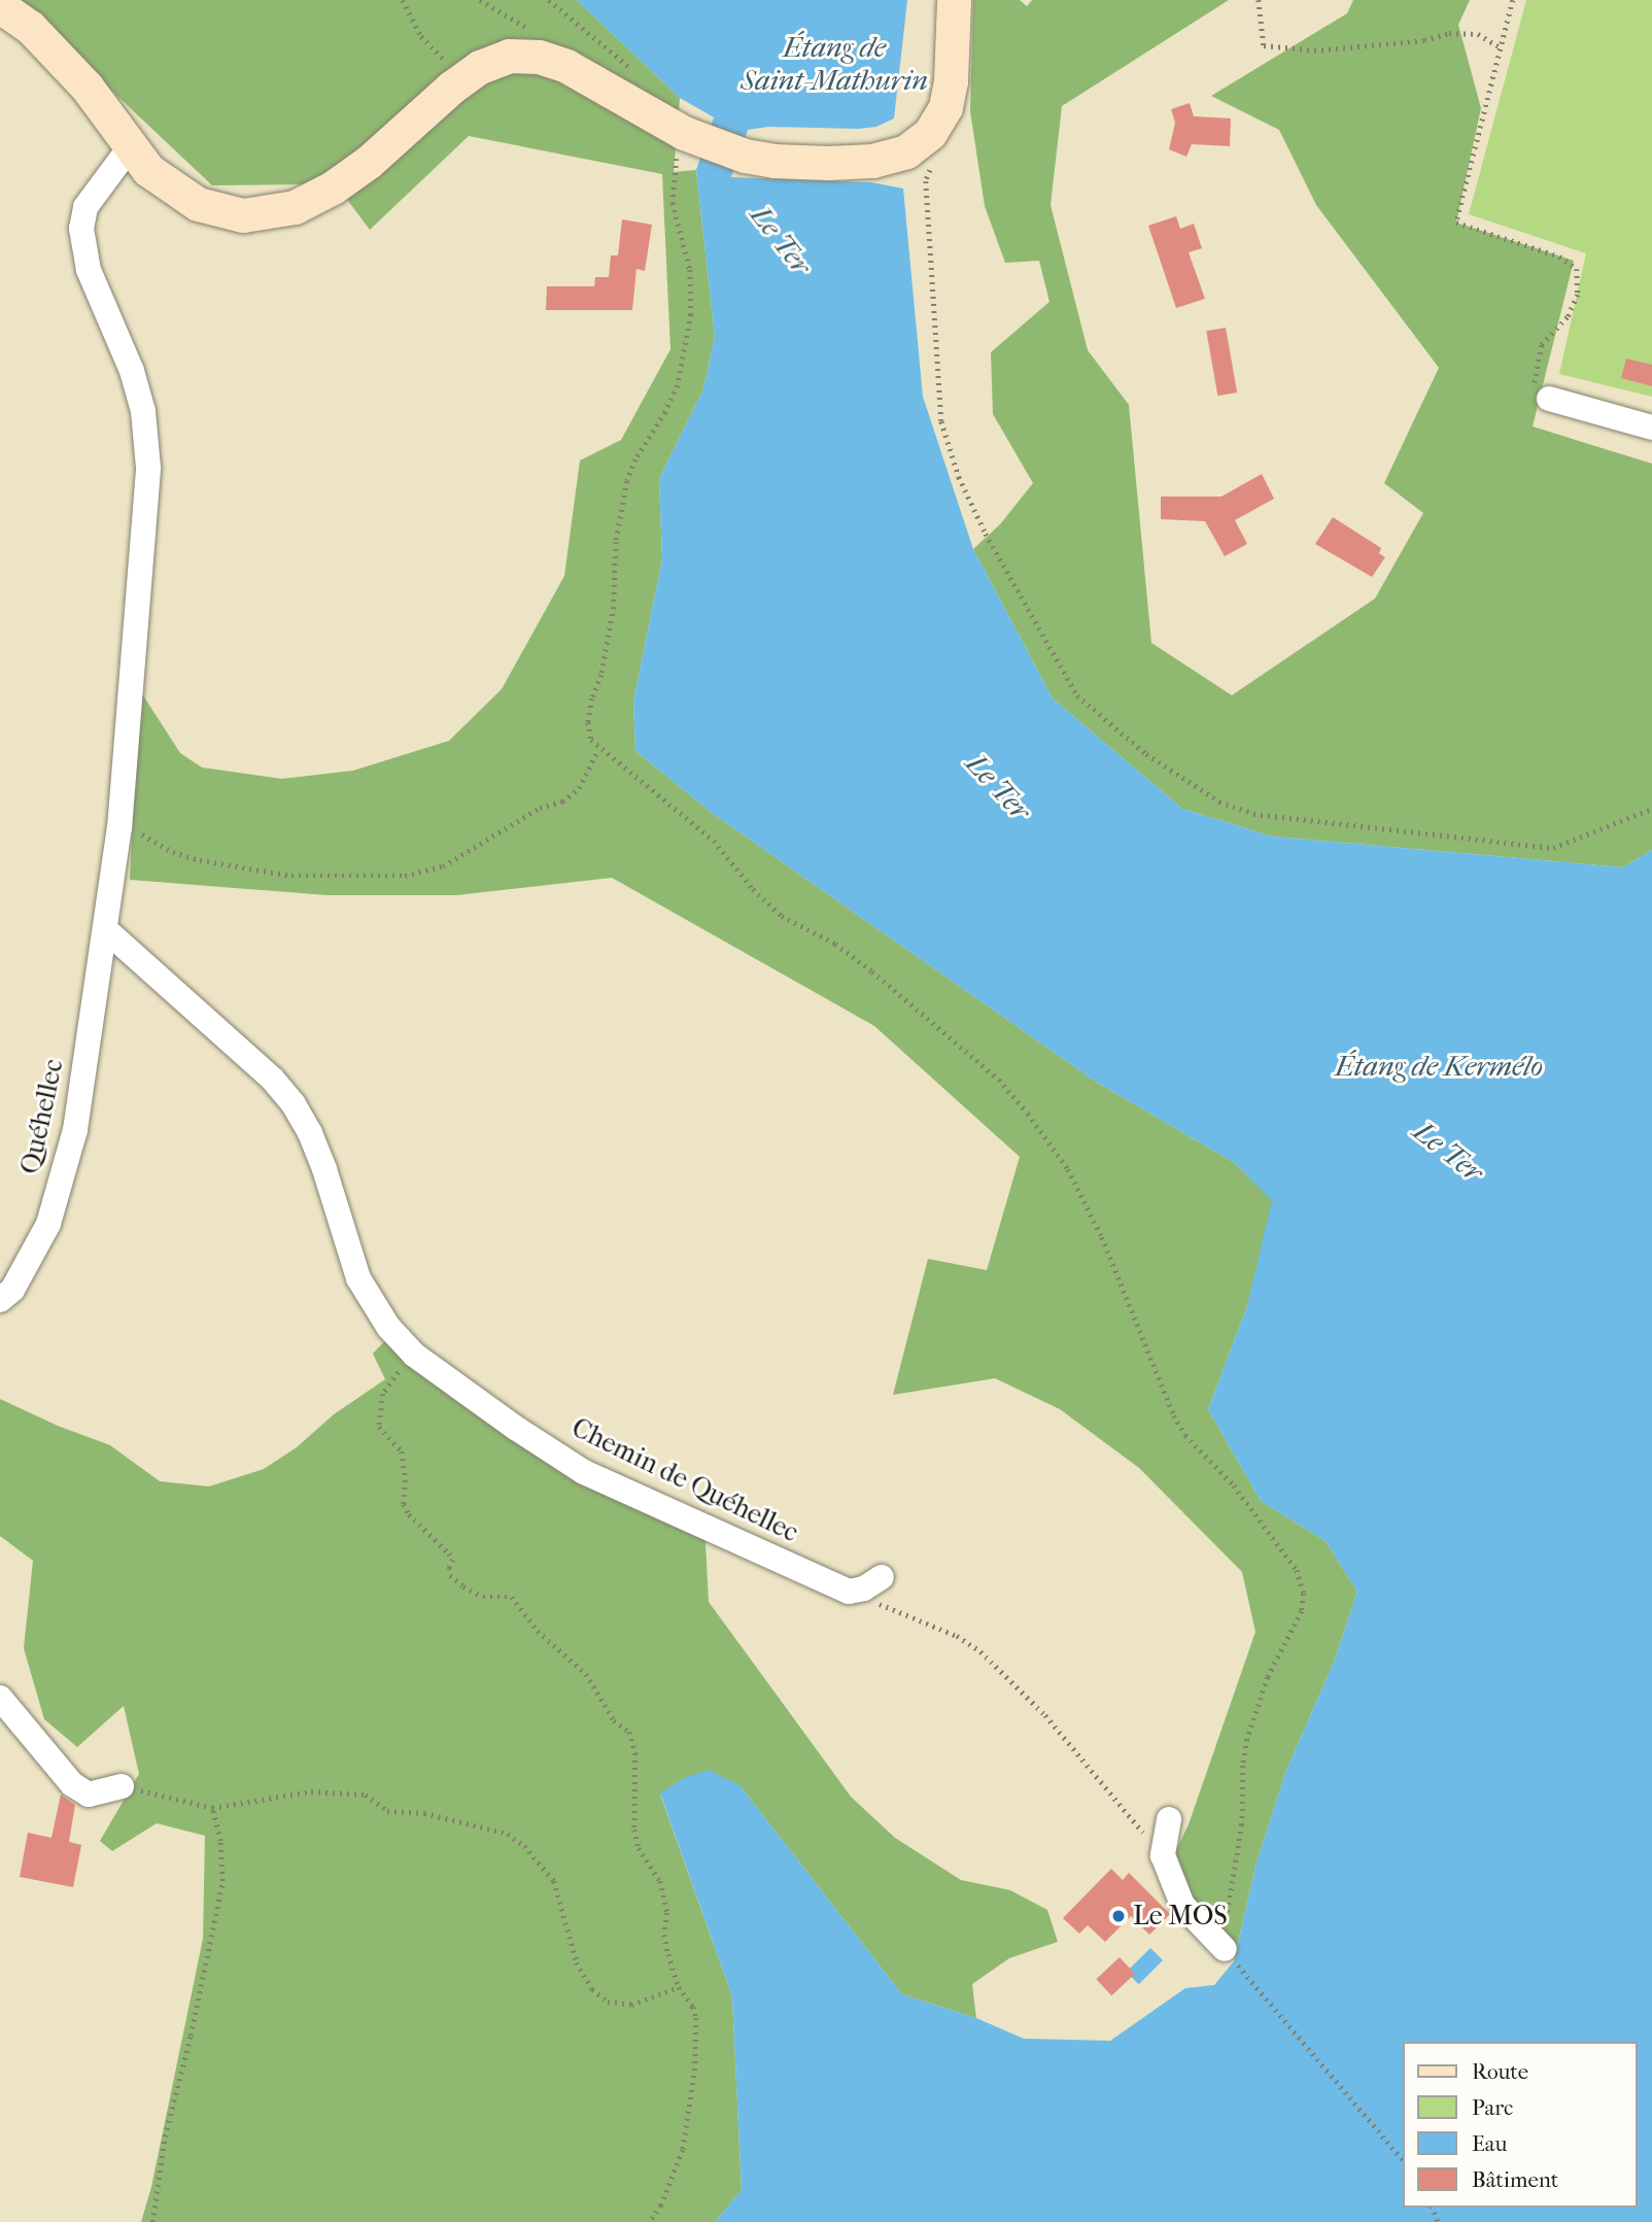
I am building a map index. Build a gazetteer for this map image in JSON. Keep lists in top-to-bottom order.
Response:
{
  "streets": {
    "street": ["Quéhellec", "Chemin de Quéhellec"]
  },
  "crossings": [
    ["Quéhellec", "Chemin de Quéhellec"]
  ],
  "water": ["Étang de Saint-Mathurin", "Le Ter", "Étang de Kermélo"],
  "places": ["Le MOS"],
  "legend": [
    "Route",
    "Parc",
    "Eau",
    "Bâtiment"
  ]
}
